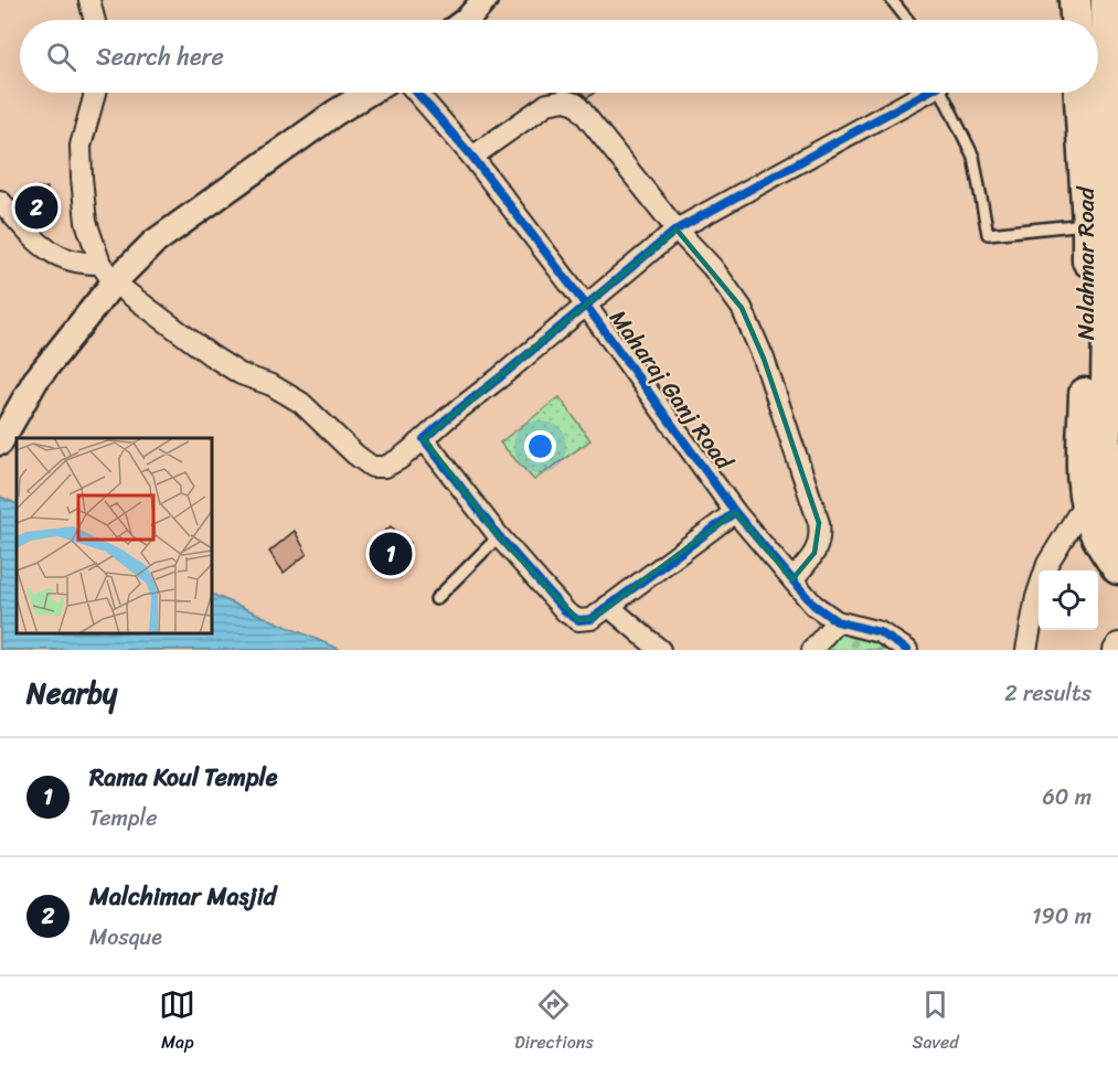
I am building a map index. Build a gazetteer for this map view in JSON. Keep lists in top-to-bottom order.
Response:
{
  "streets": {
    "main road": ["Nalahmar Road"],
    "street": ["Maharaj Ganj Road"]
  },
  "page": {
    "search": "Search here",
    "pins": ["2", "1"],
    "heading": ["Nearby", "2 results"],
    "list": [
      {
        "mark": "1",
        "name": "Rama Koul Temple",
        "note": "Temple",
        "value": "60 m"
      },
      {
        "mark": "2",
        "name": "Malchimar Masjid",
        "note": "Mosque",
        "value": "190 m"
      }
    ],
    "nav": ["Map", "Directions", "Saved"]
  }
}
